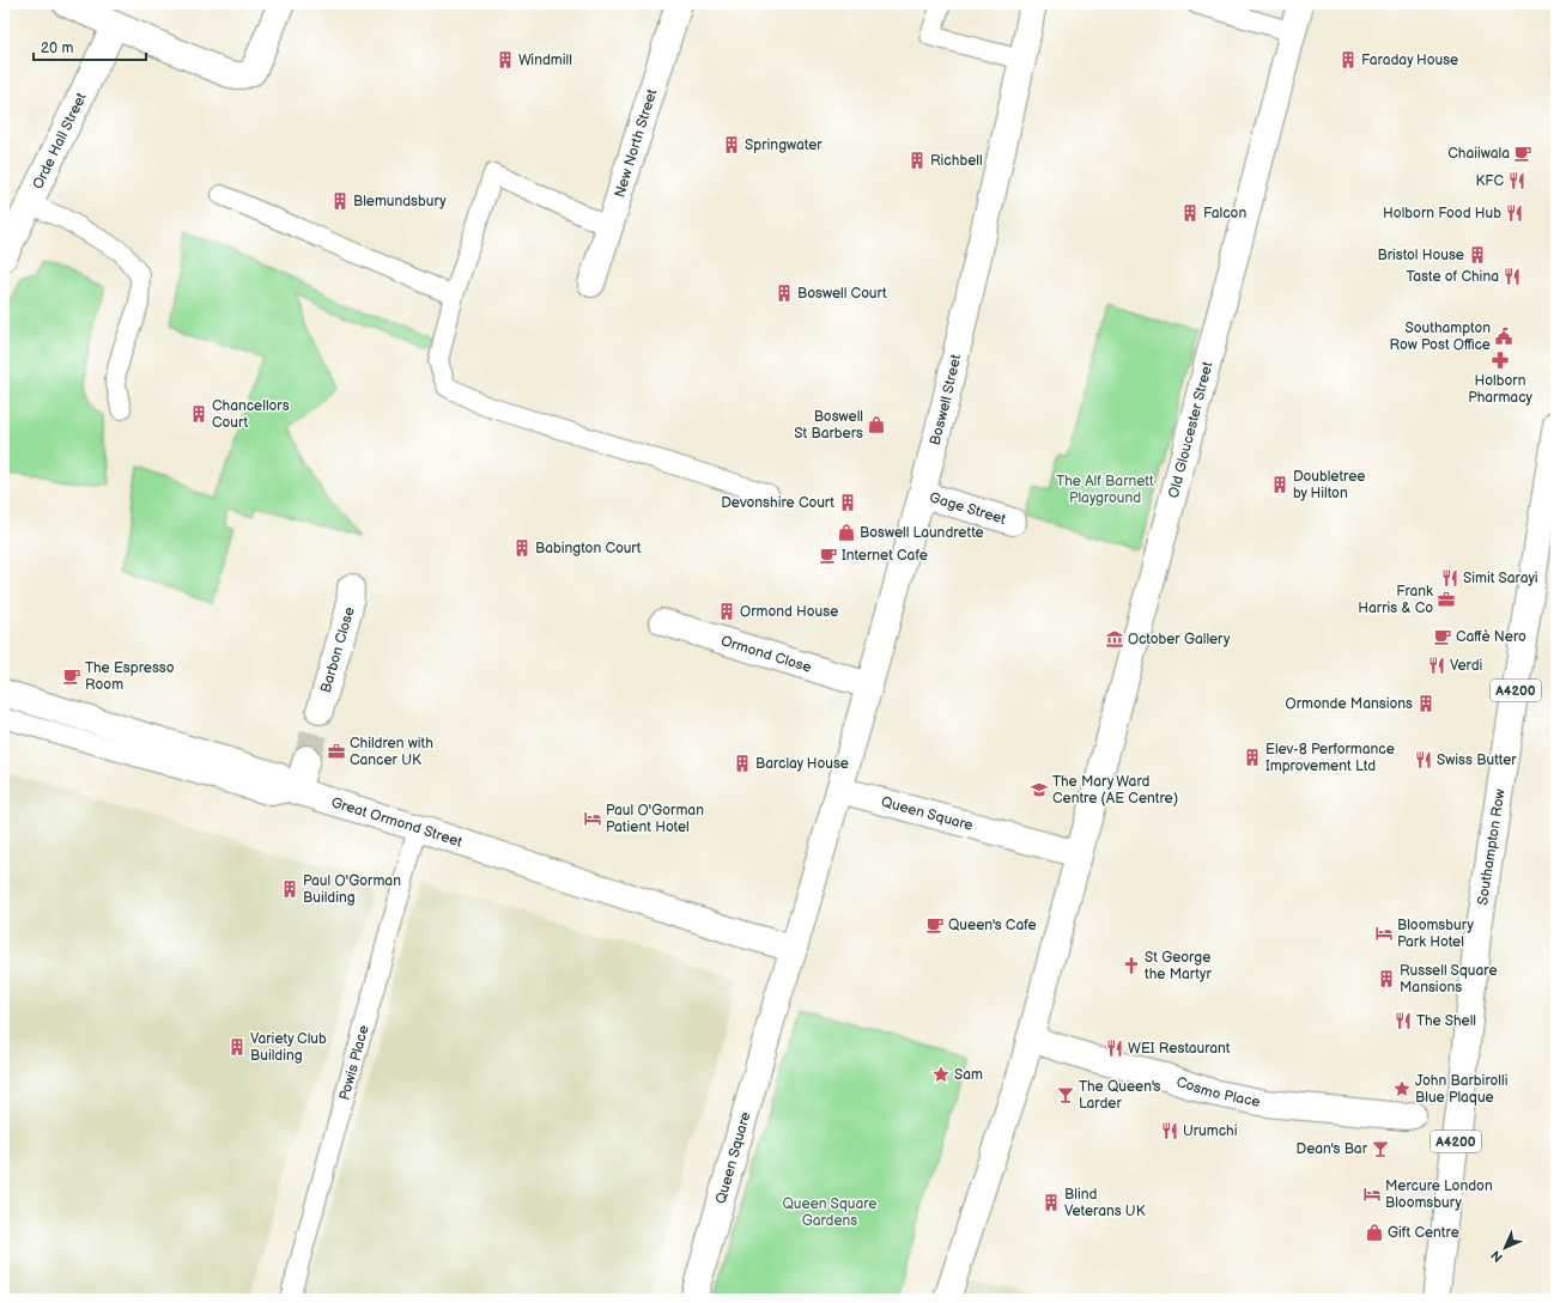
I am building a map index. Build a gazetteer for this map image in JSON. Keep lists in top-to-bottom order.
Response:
{
  "streets": {
    "street": [
      "Orde Hall Street",
      "New North Street",
      "Boswell Street",
      "Old Gloucester Street",
      "Gage Street",
      "Barbon Close",
      "Ormond Close",
      "A4200",
      "Queen Square",
      "Great Ormond Street",
      "Southampton Row",
      "Cosmo Place"
    ],
    "lane": ["Powis Place"]
  },
  "crossings": [
    ["Boswell Street", "Gage Street"],
    ["Boswell Street", "Ormond Close"],
    ["Boswell Street", "Queen Square"],
    ["Old Gloucester Street", "Queen Square"],
    ["Queen Square", "Great Ormond Street"],
    ["Great Ormond Street", "Powis Place"]
  ],
  "parks": ["The Alf Barnett Playground", "Queen Square Gardens"],
  "places": {
    "building": [
      "Windmill",
      "Faraday House",
      "Springwater",
      "Richbell",
      "Blemundsbury",
      "Falcon",
      "Bristol House",
      "Boswell Court",
      "Chancellors Court",
      "Doubletree by Hilton",
      "Devonshire Court",
      "Babington Court",
      "Ormond House",
      "Ormonde Mansions",
      "Elev-8 Performance Improvement Ltd",
      "Barclay House",
      "Paul O'Gorman Building",
      "Russell Square Mansions",
      "Variety Club Building",
      "Blind Veterans UK"
    ],
    "cafe": [
      "Chaiiwala",
      "Internet Cafe",
      "Caffè Nero",
      "The Espresso Room",
      "Queen's Cafe"
    ],
    "restaurant": [
      "KFC",
      "Holborn Food Hub",
      "Taste of China",
      "Simit Sarayi",
      "Verdi",
      "Swiss Butter",
      "The Shell",
      "WEI Restaurant",
      "Urumchi"
    ],
    "public building": ["Southampton Row Post Office"],
    "pharmacy": ["Holborn Pharmacy"],
    "shop": ["Boswell St Barbers", "Boswell Laundrette", "Gift Centre"],
    "office": ["Frank Harris & Co", "Children with Cancer UK"],
    "museum": ["October Gallery"],
    "school or university": ["The Mary Ward Centre (AE Centre)"],
    "hotel": ["Paul O'Gorman Patient Hotel", "Bloomsbury Park Hotel", "Mercure London Bloomsbury"],
    "church": ["St George the Martyr"],
    "place": ["Sam", "John Barbirolli Blue Plaque"],
    "bar": ["The Queen's Larder", "Dean's Bar"]
  },
  "scale_bar": "20 m",
  "north": "bottom left"
}
